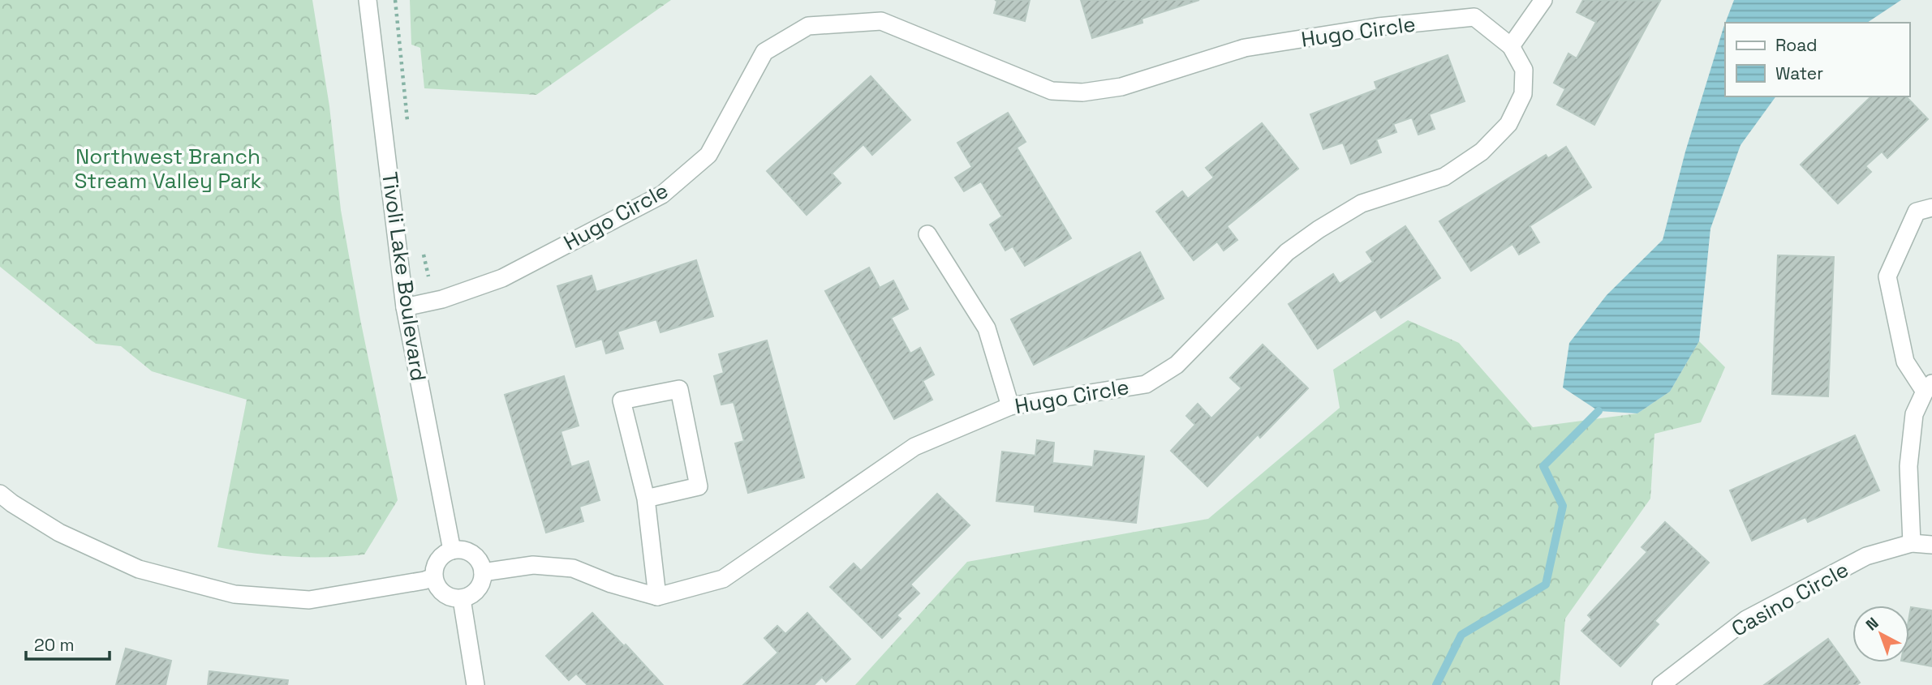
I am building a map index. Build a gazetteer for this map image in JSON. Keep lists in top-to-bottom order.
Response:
{
  "streets": {
    "street": ["Hugo Circle", "Tivoli Lake Boulevard", "Casino Circle"]
  },
  "crossings": [
    ["Hugo Circle", "Tivoli Lake Boulevard"]
  ],
  "parks": ["Northwest Branch Stream Valley Park"],
  "legend": ["Road", "Water"],
  "scale_bar": "20 m",
  "north": "top left"
}
